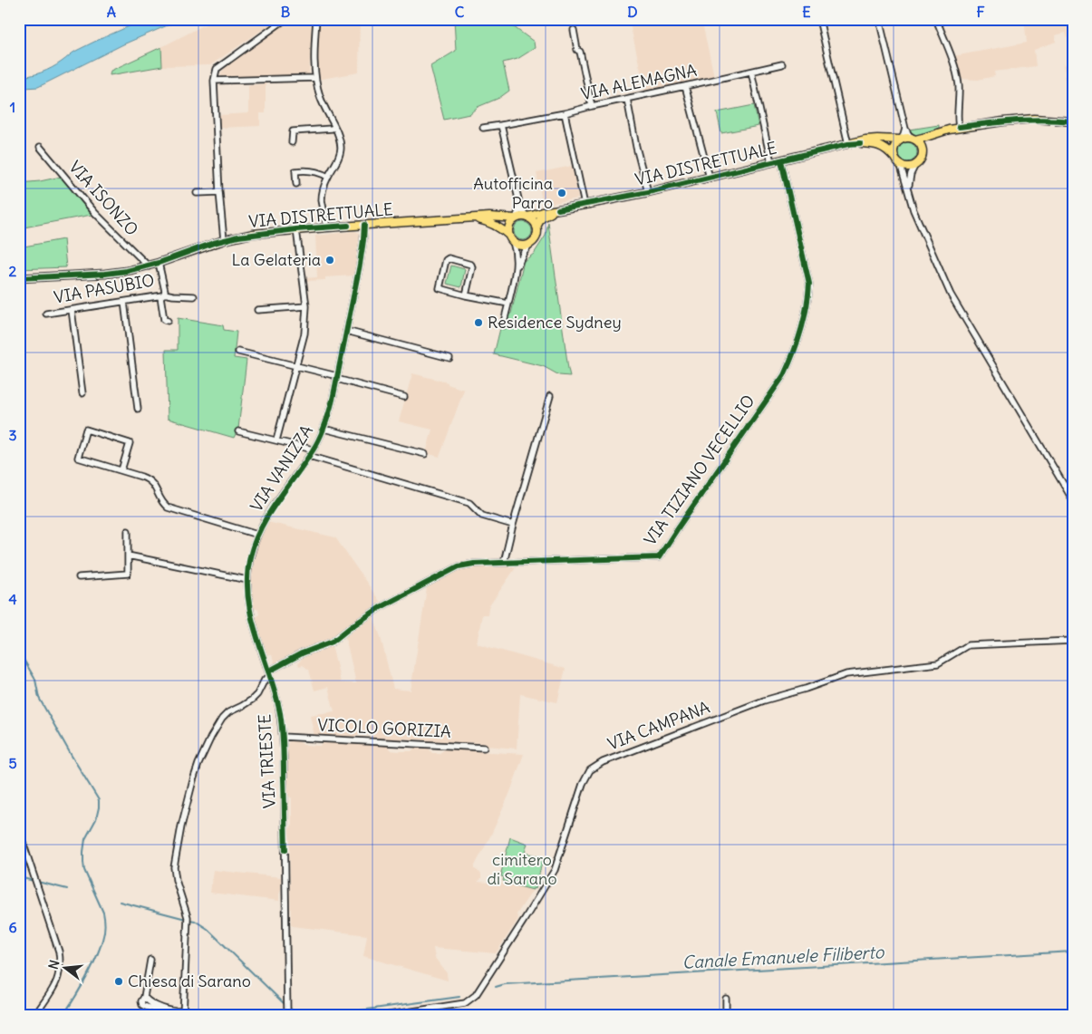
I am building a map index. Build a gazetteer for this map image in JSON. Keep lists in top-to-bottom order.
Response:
{
  "streets": {
    "main road": ["VIA DISTRETTUALE"],
    "street": [
      "VIA ALEMAGNA",
      "VIA ISONZO",
      "VIA PASUBIO",
      "VIA VANIZZA",
      "VIA TIZIANO VECELLIO",
      "VIA CAMPANA",
      "VICOLO GORIZIA",
      "VIA TRIESTE"
    ]
  },
  "crossings": [
    ["VIA DISTRETTUALE", "VIA ISONZO"],
    ["VIA DISTRETTUALE", "VIA PASUBIO"],
    ["VIA DISTRETTUALE", "VIA VANIZZA"],
    ["VIA DISTRETTUALE", "VIA TIZIANO VECELLIO"],
    ["VIA VANIZZA", "VIA TIZIANO VECELLIO"],
    ["VIA VANIZZA", "VIA TRIESTE"],
    ["VIA TIZIANO VECELLIO", "VIA TRIESTE"],
    ["VICOLO GORIZIA", "VIA TRIESTE"]
  ],
  "water": ["Canale Emanuele Filiberto"],
  "parks": ["cimitero di Sarano"],
  "places": [
    "Autofficina Parro",
    "La Gelateria",
    "Residence Sydney",
    "Chiesa di Sarano"
  ],
  "north": "left",
  "grid": {
    "columns": [
      "A",
      "B",
      "C",
      "D",
      "E",
      "F"
    ],
    "rows": [
      "1",
      "2",
      "3",
      "4",
      "5",
      "6"
    ]
  }
}
